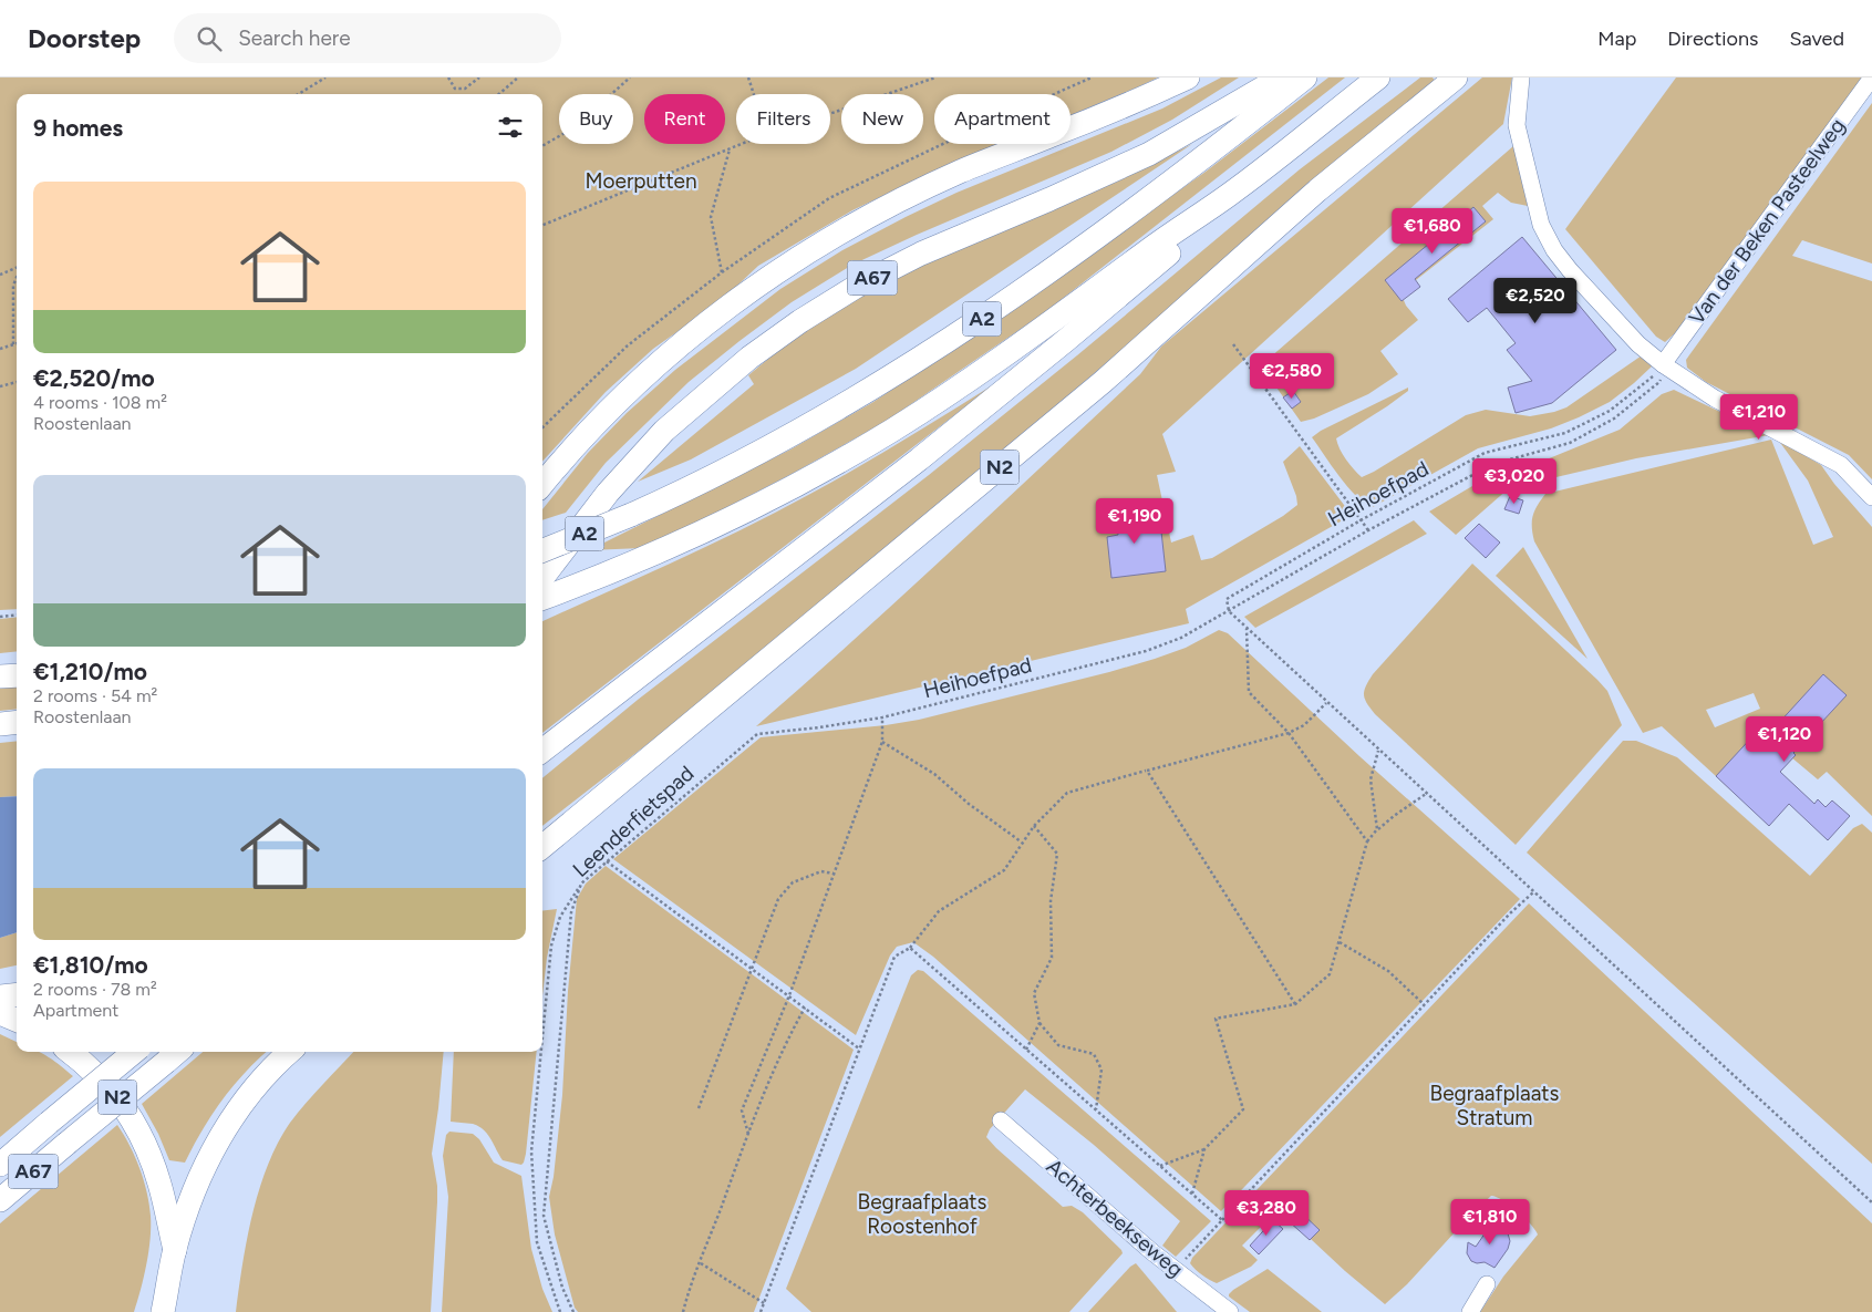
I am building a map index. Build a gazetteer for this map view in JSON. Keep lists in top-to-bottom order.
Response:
{
  "streets": {
    "highway": ["A67", "A2", "N2"],
    "street": ["Van der Beken Pasteelweg", "Achterbeekseweg"],
    "path": ["Heihoefpad", "Leenderfietspad"]
  },
  "crossings": [
    ["Van der Beken Pasteelweg", "Heihoefpad"],
    ["Heihoefpad", "Leenderfietspad"]
  ],
  "parks": ["Moerputten", "Begraafplaats Stratum", "Begraafplaats Roostenhof"],
  "page": {
    "header": "Doorstep",
    "search": "Search here",
    "nav": ["Map", "Directions", "Saved"],
    "chip": [
      "Buy",
      "Rent",
      "Filters",
      "New",
      "Apartment"
    ],
    "heading": "9 homes",
    "list": [
      {
        "name": "€2,520/mo",
        "note": "4 rooms · 108 m² · Roostenlaan"
      },
      {
        "name": "€1,210/mo",
        "note": "2 rooms · 54 m² · Roostenlaan"
      },
      {
        "name": "€1,810/mo",
        "note": "2 rooms · 78 m² · Apartment"
      }
    ],
    "price": [
      "€1,680",
      "€2,520",
      "€2,580",
      "€1,210",
      "€3,020",
      "€1,190",
      "€1,120",
      "€3,280",
      "€1,810"
    ]
  }
}
